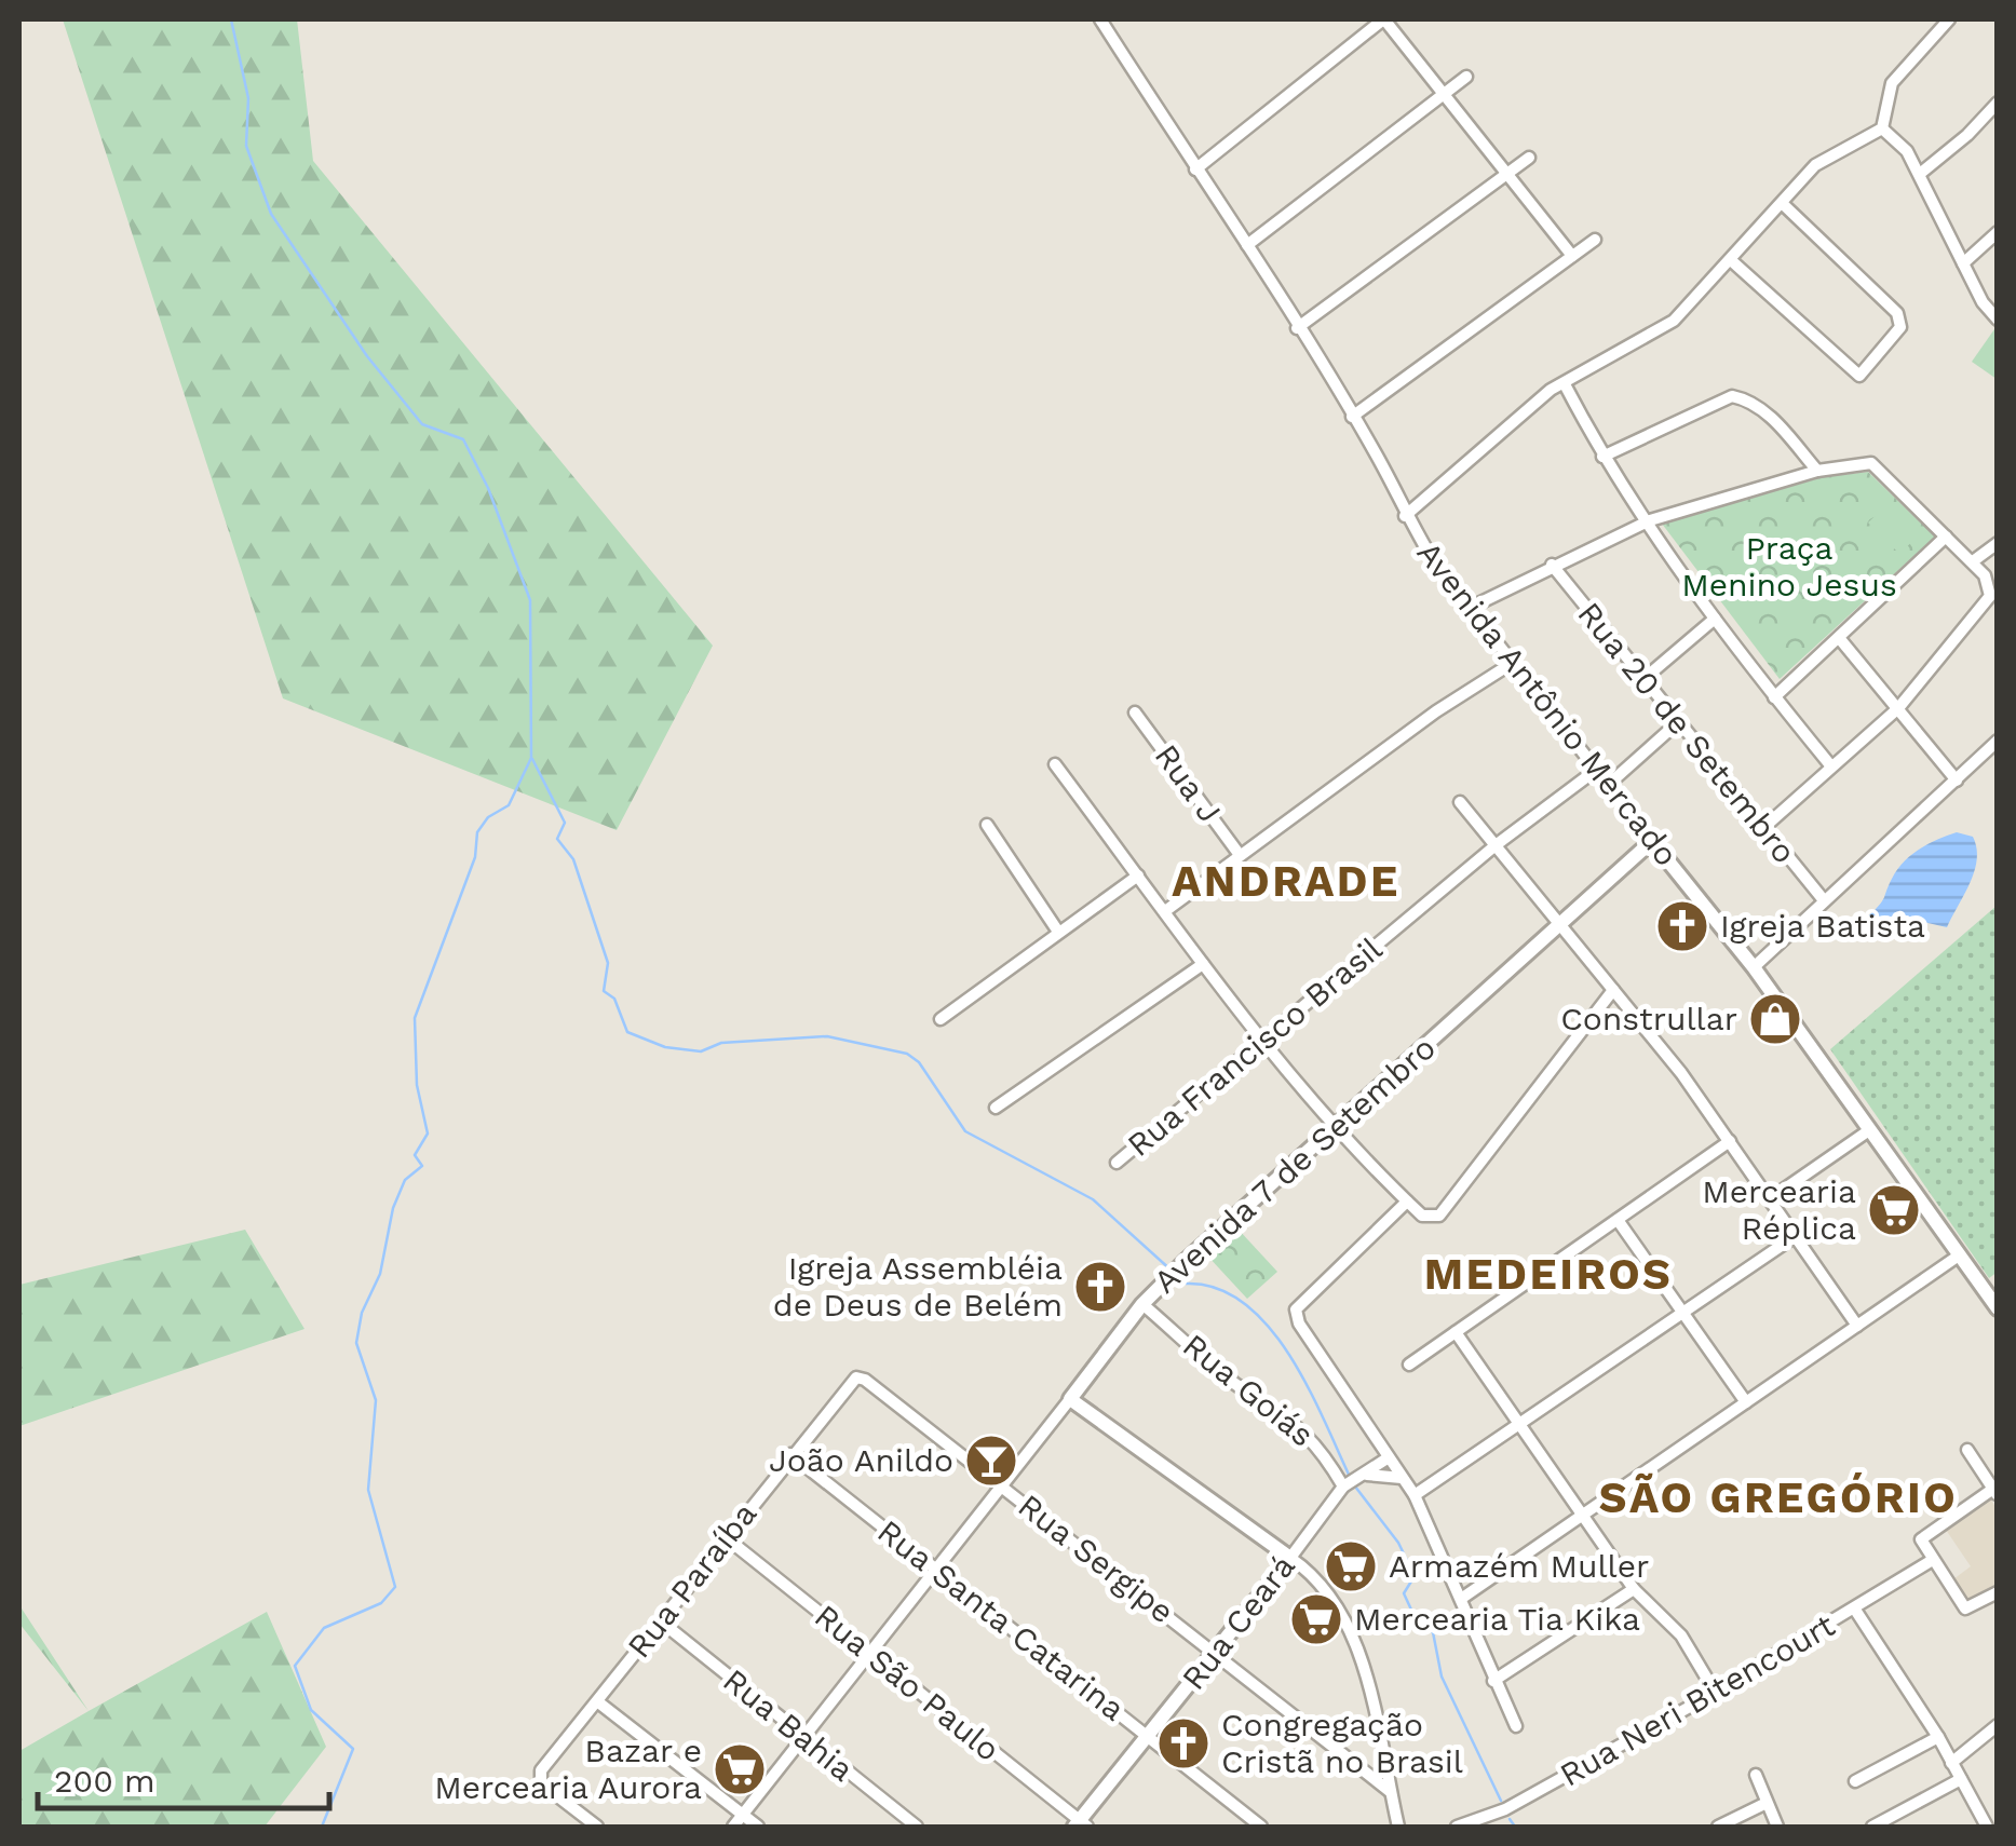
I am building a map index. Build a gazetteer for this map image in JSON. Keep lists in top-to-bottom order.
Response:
{
  "streets": {
    "street": [
      "Avenida Antônio Mercado",
      "Rua 20 de Setembro",
      "Rua J",
      "Rua Francisco Brasil",
      "Avenida 7 de Setembro",
      "Rua Goiás",
      "Rua Sergipe",
      "Rua Paraíba",
      "Rua Santa Catarina",
      "Rua Ceará",
      "Rua São Paulo",
      "Rua Neri Bitencourt",
      "Rua Bahia"
    ]
  },
  "crossings": [
    ["Avenida Antônio Mercado", "Rua Francisco Brasil"],
    ["Avenida Antônio Mercado", "Avenida 7 de Setembro"],
    ["Avenida 7 de Setembro", "Rua Goiás"],
    ["Avenida 7 de Setembro", "Rua Sergipe"],
    ["Avenida 7 de Setembro", "Rua Santa Catarina"],
    ["Avenida 7 de Setembro", "Rua São Paulo"],
    ["Avenida 7 de Setembro", "Rua Bahia"],
    ["Rua Goiás", "Rua Ceará"],
    ["Rua Sergipe", "Rua Paraíba"],
    ["Rua Sergipe", "Rua Ceará"],
    ["Rua Paraíba", "Rua Santa Catarina"],
    ["Rua Paraíba", "Rua São Paulo"],
    ["Rua Paraíba", "Rua Bahia"],
    ["Rua Santa Catarina", "Rua Ceará"],
    ["Rua Ceará", "Rua São Paulo"]
  ],
  "districts": ["ANDRADE", "MEDEIROS", "SÃO GREGÓRIO"],
  "parks": ["Praça Menino Jesus"],
  "places": {
    "church": ["Igreja Batista", "Igreja Assembléia de Deus de Belém", "Congregação Cristã no Brasil"],
    "shop": ["Construllar"],
    "supermarket": [
      "Mercearia Réplica",
      "Armazém Muller",
      "Mercearia Tia Kika",
      "Bazar e Mercearia Aurora"
    ],
    "bar": ["João Anildo"]
  },
  "scale_bar": "200 m"
}
